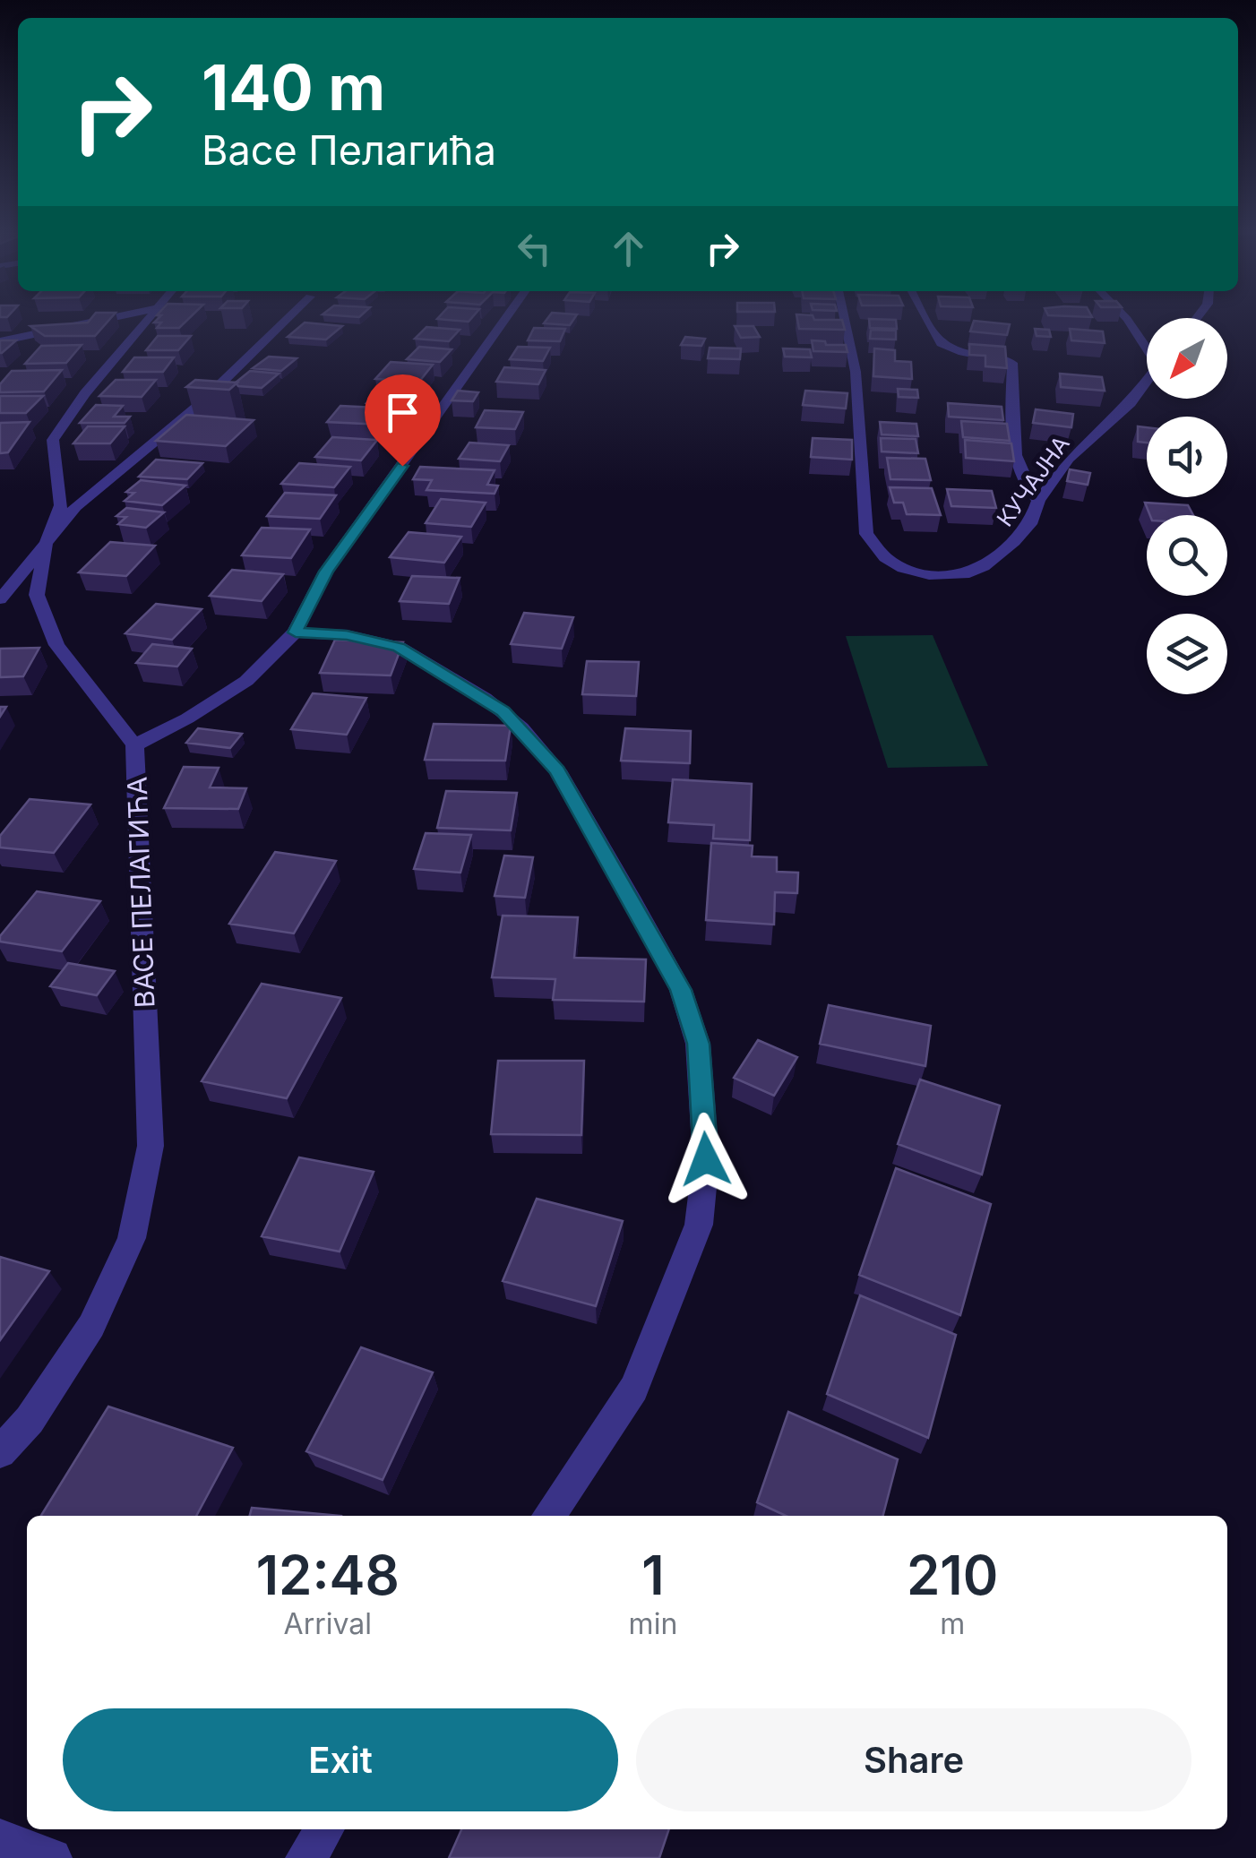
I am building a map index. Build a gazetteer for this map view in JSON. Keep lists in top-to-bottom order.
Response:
{
  "streets": {
    "street": ["КУЧАЈНА", "ВАСЕ ПЕЛАГИЋА"]
  },
  "north": "bottom left",
  "page": {
    "turn": ["140 m", "Васе Пелагића"],
    "eta": [
      "12:48",
      "Arrival",
      "1",
      "min",
      "210",
      "m"
    ],
    "buttons": ["Exit", "Share"]
  }
}
